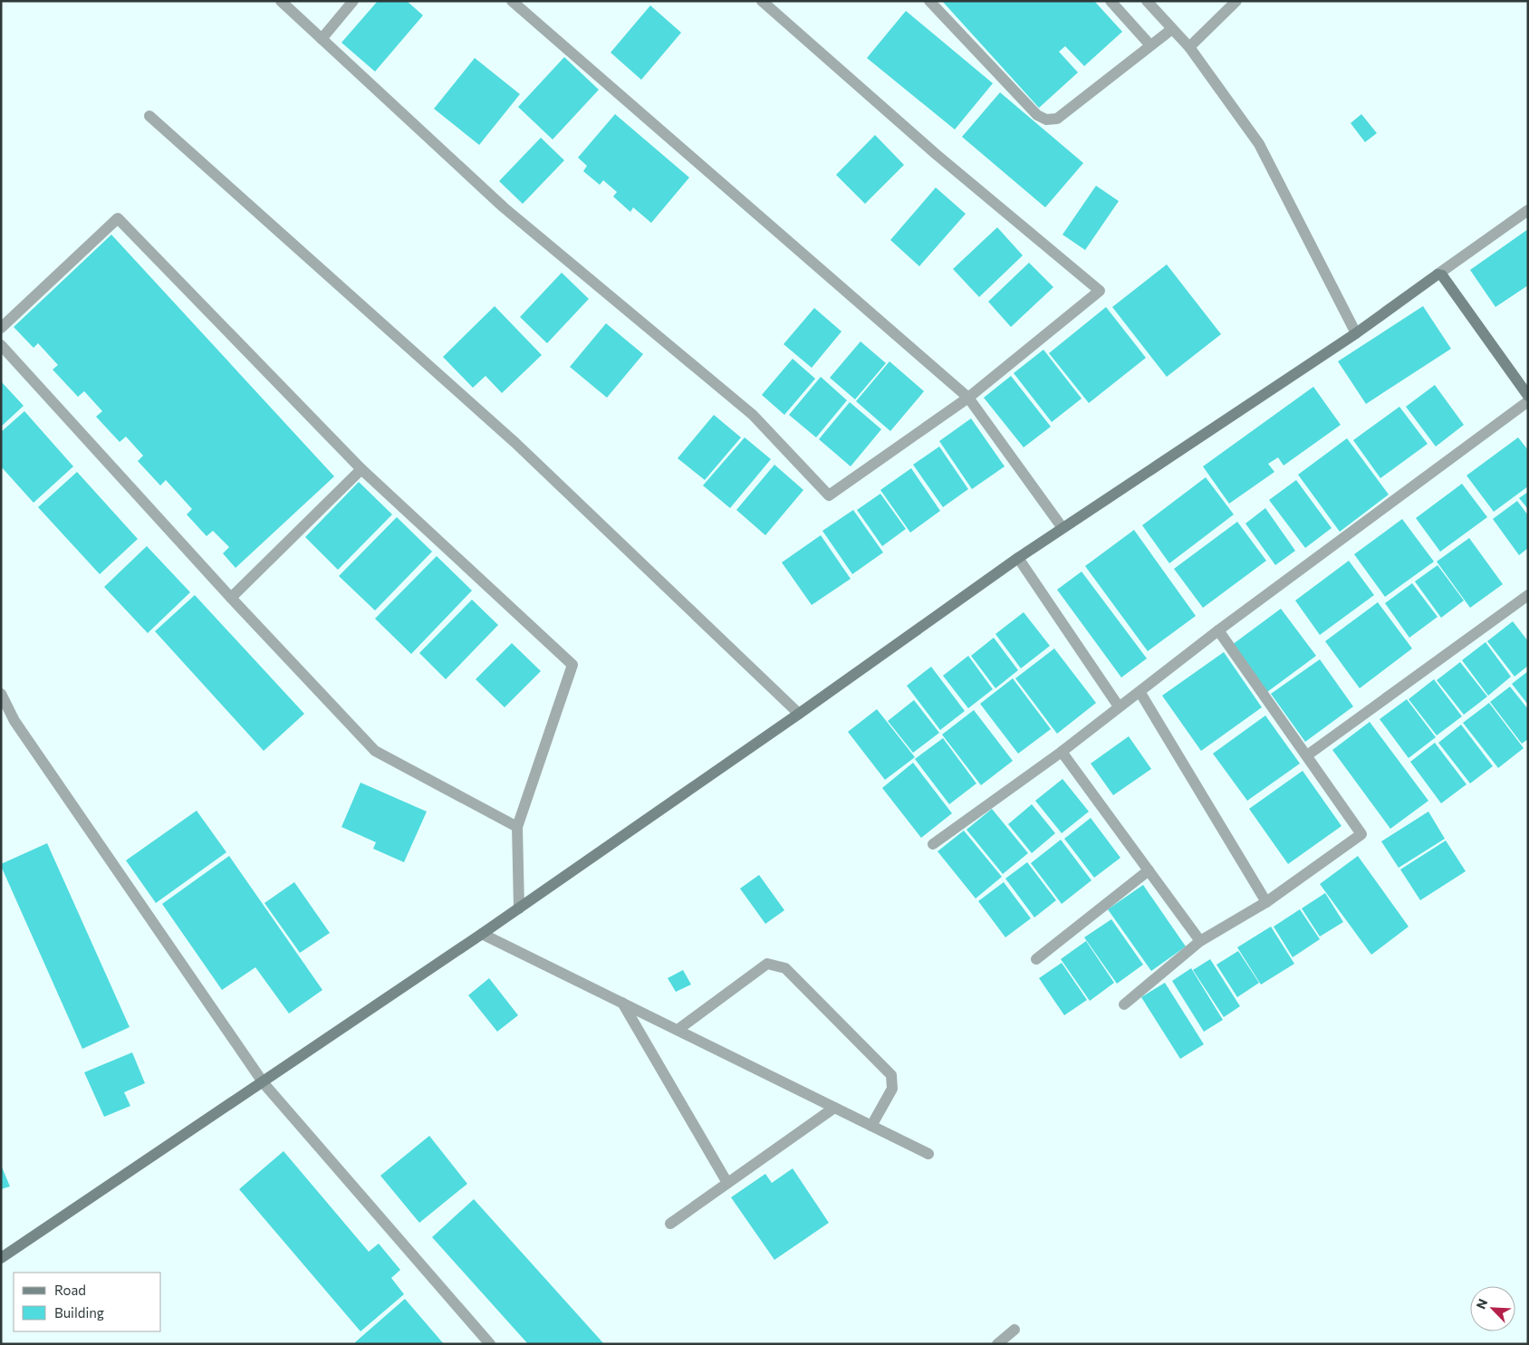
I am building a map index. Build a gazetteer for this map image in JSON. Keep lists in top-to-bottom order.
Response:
{
  "legend": ["Road", "Building"],
  "north": "top left"
}
